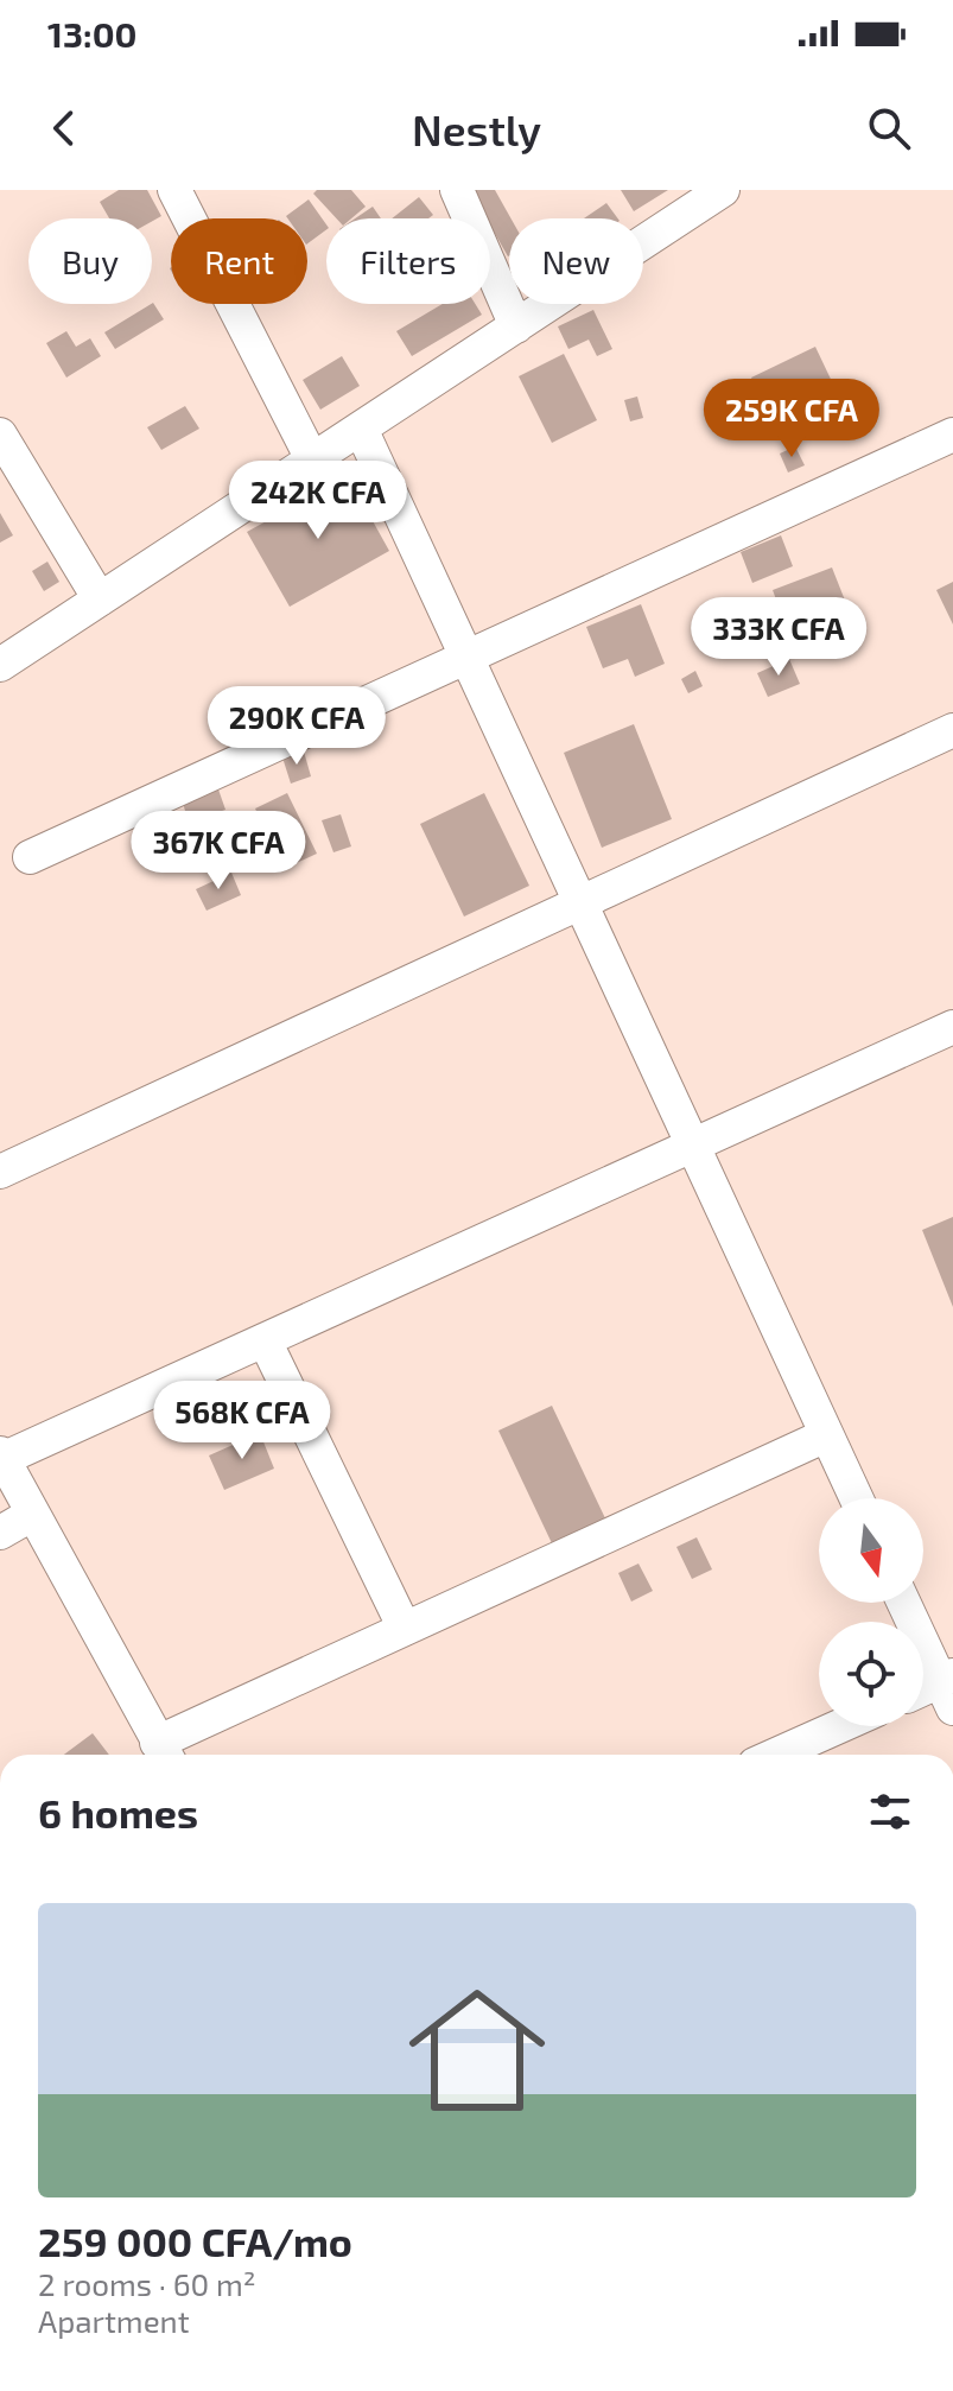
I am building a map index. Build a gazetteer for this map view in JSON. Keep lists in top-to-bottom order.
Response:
{
  "north": "bottom",
  "page": {
    "status": "13:00",
    "header": "Nestly",
    "chip": [
      "Buy",
      "Rent",
      "Filters",
      "New"
    ],
    "price": [
      "259K CFA",
      "242K CFA",
      "333K CFA",
      "290K CFA",
      "367K CFA",
      "568K CFA"
    ],
    "heading": "6 homes",
    "list": [
      {
        "name": "259 000 CFA/mo",
        "note": "2 rooms · 60 m² · Apartment"
      }
    ]
  }
}
